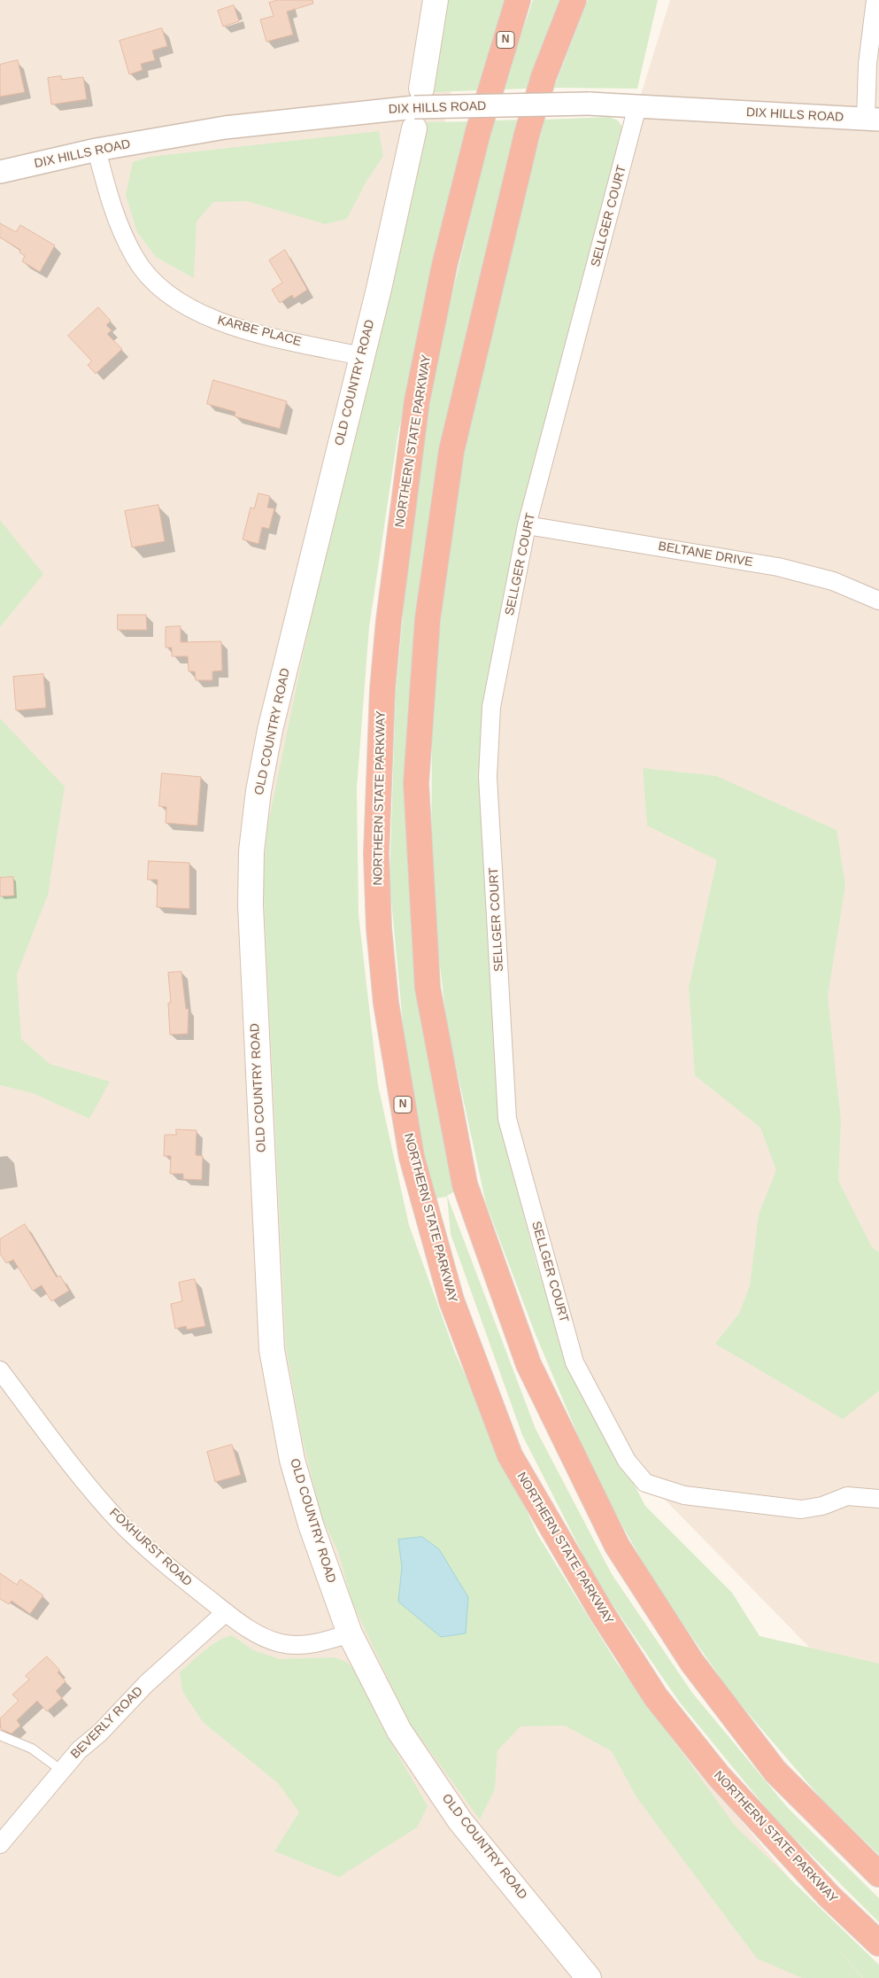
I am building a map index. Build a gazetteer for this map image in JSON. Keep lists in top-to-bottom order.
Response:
{
  "streets": {
    "highway": ["N", "NORTHERN STATE PARKWAY"],
    "main road": ["OLD COUNTRY ROAD"],
    "street": [
      "DIX HILLS ROAD",
      "SELLGER COURT",
      "KARBE PLACE",
      "BELTANE DRIVE",
      "FOXHURST ROAD",
      "BEVERLY ROAD"
    ]
  },
  "crossings": [
    ["DIX HILLS ROAD", "SELLGER COURT"],
    ["DIX HILLS ROAD", "KARBE PLACE"],
    ["SELLGER COURT", "BELTANE DRIVE"],
    ["KARBE PLACE", "OLD COUNTRY ROAD"],
    ["OLD COUNTRY ROAD", "FOXHURST ROAD"],
    ["FOXHURST ROAD", "BEVERLY ROAD"]
  ]
}
